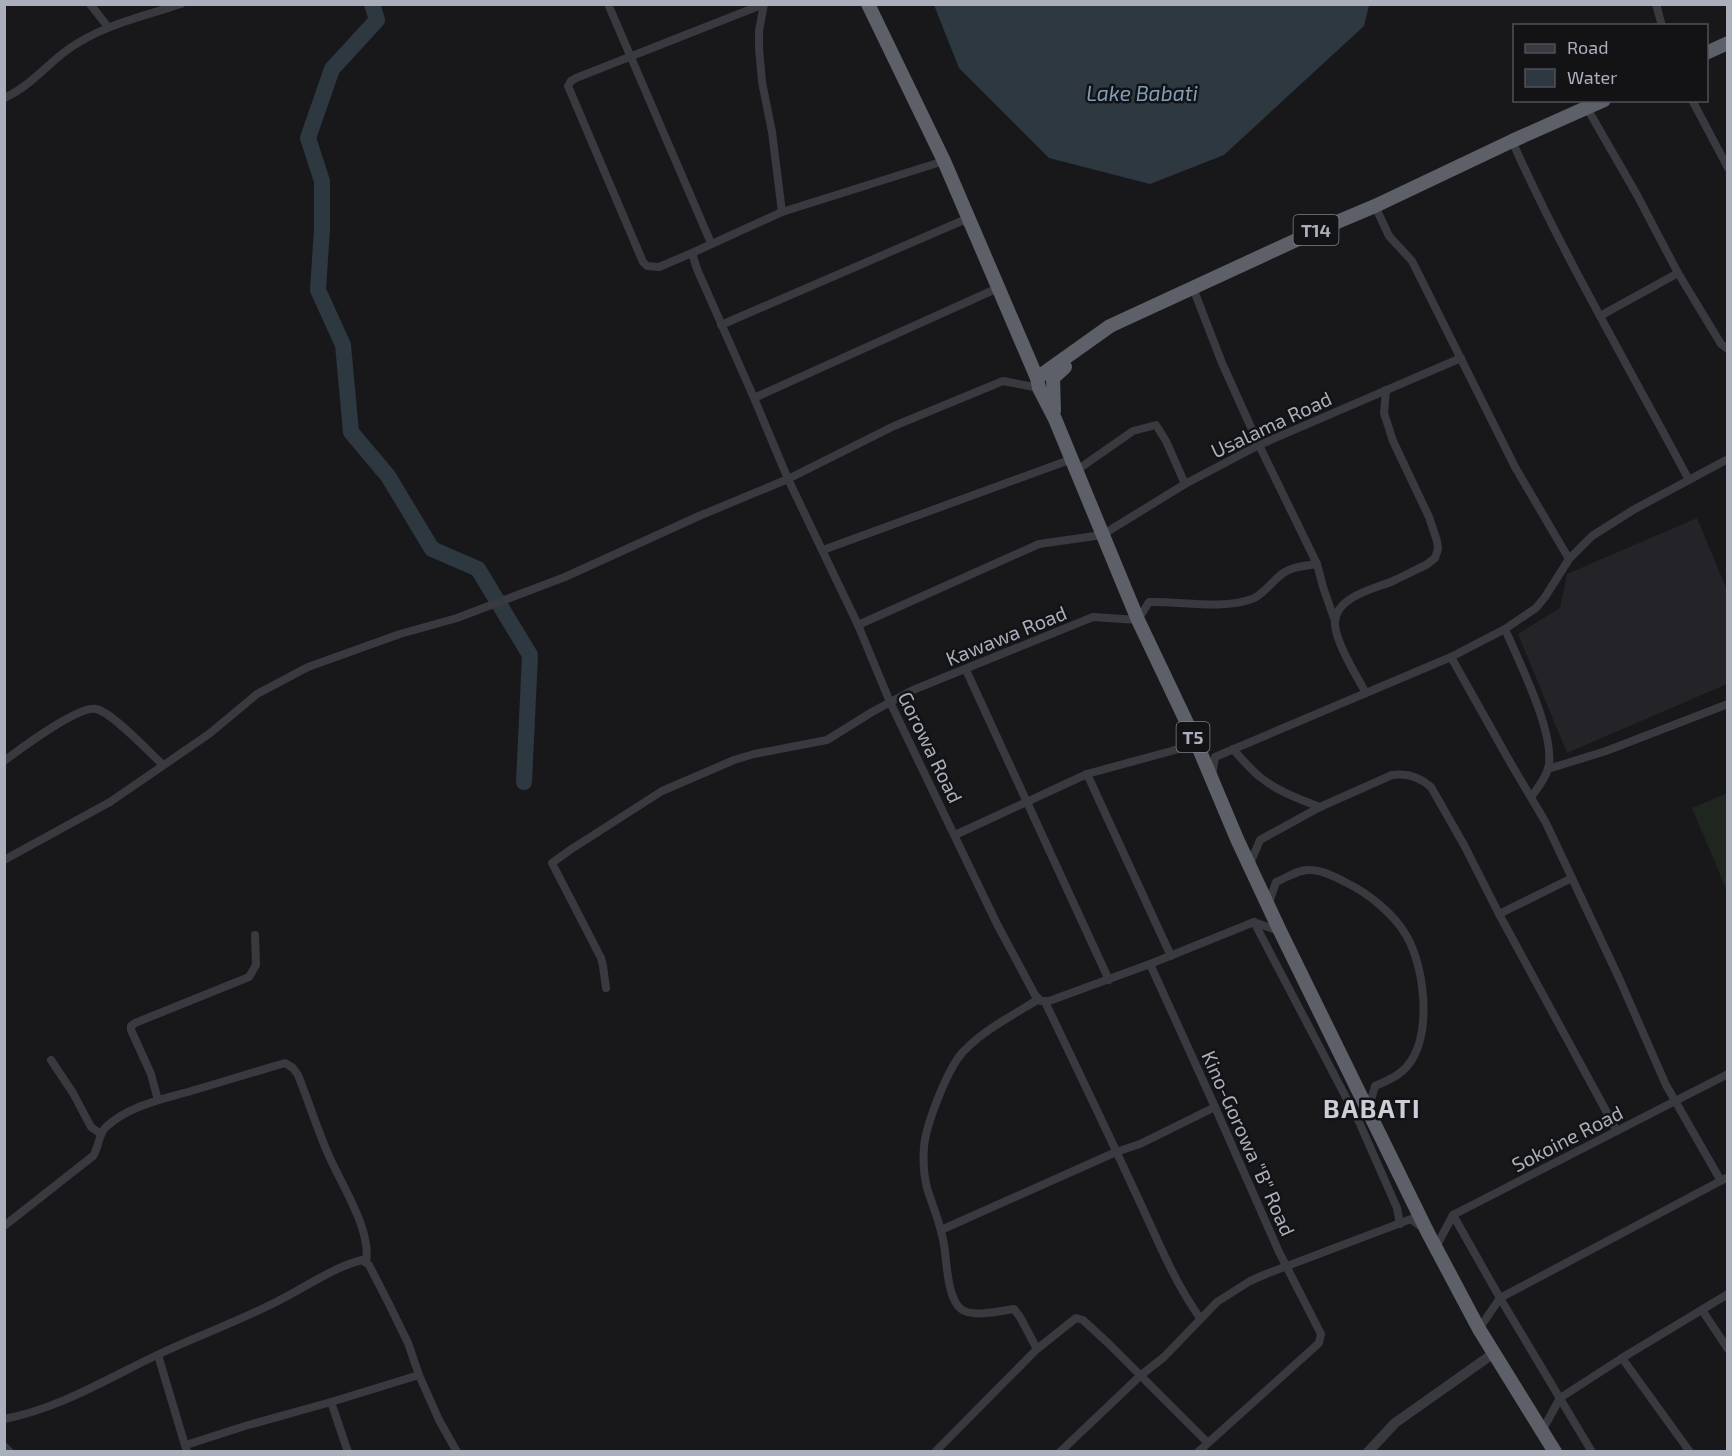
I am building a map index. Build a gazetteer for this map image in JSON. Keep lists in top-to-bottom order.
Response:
{
  "streets": {
    "highway": ["T14", "T5"],
    "street": [
      "Usalama Road",
      "Kawawa Road",
      "Gorowa Road",
      "Sokoine Road",
      "Kino-Gorowa \"B\" Road"
    ]
  },
  "crossings": [
    ["T14", "T5"],
    ["Usalama Road", "T5"],
    ["Kawawa Road", "T5"],
    ["Kawawa Road", "Gorowa Road"]
  ],
  "districts": ["BABATI"],
  "water": ["Lake Babati"],
  "legend": ["Road", "Water"]
}
